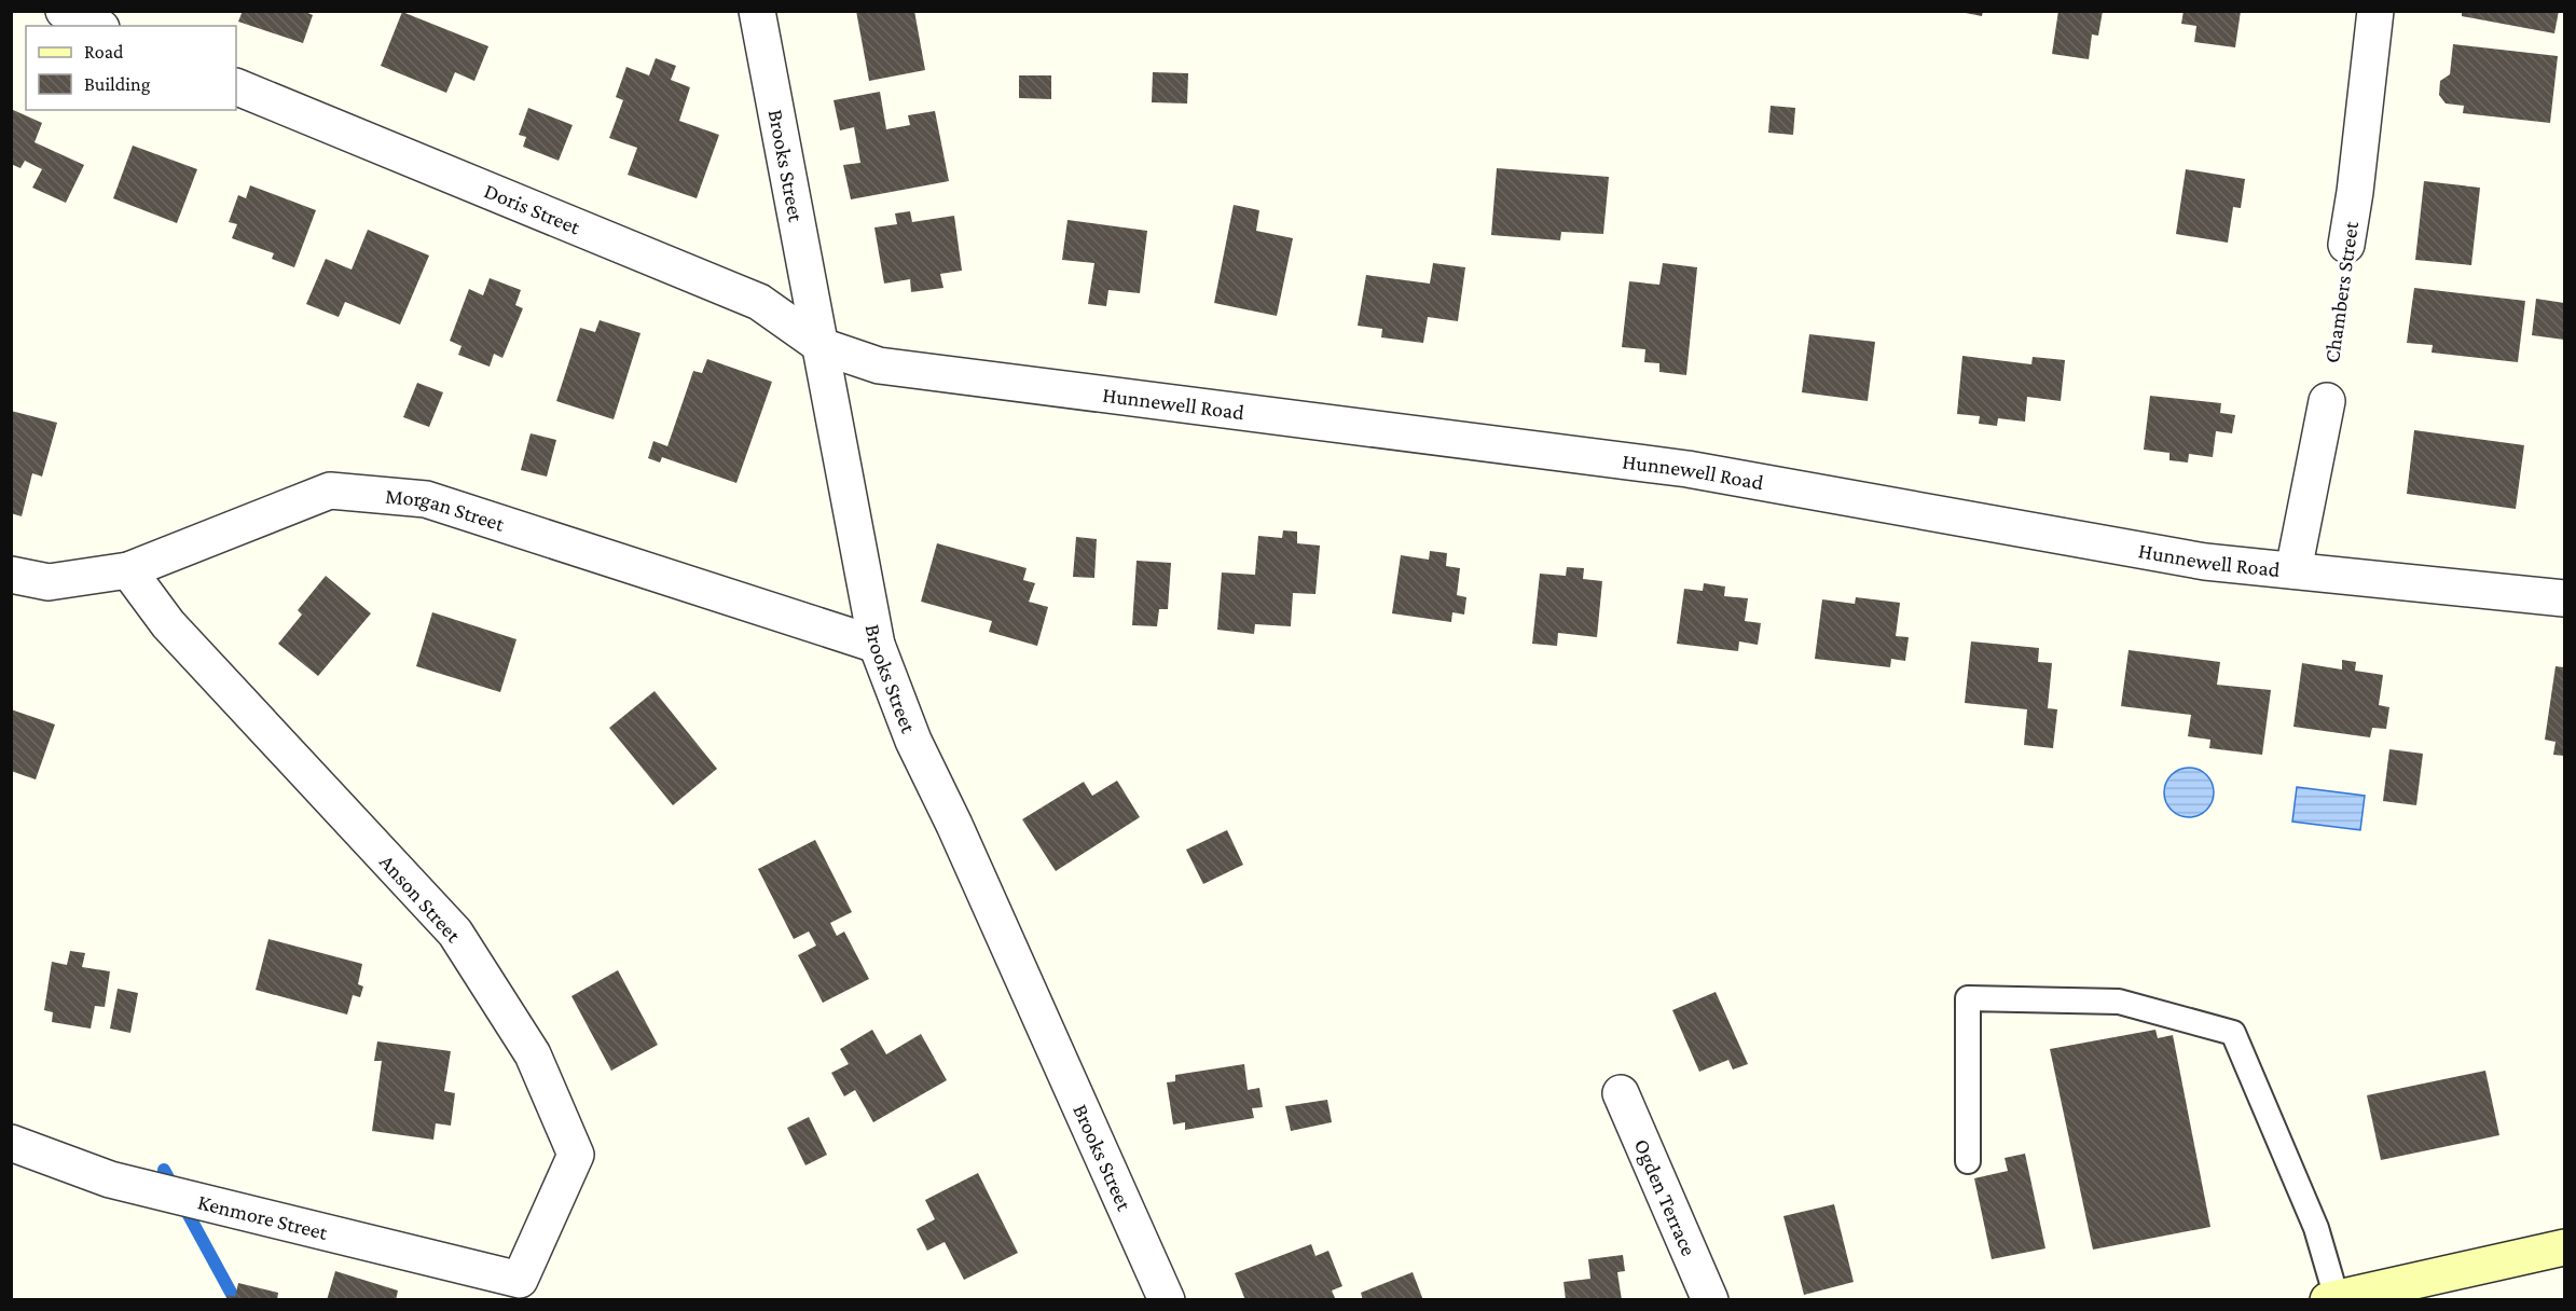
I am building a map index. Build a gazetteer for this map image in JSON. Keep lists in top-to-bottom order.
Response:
{
  "streets": {
    "street": [
      "Brooks Street",
      "Doris Street",
      "Chambers Street",
      "Hunnewell Road",
      "Morgan Street",
      "Anson Street",
      "Ogden Terrace",
      "Kenmore Street"
    ]
  },
  "crossings": [
    ["Brooks Street", "Doris Street"],
    ["Brooks Street", "Hunnewell Road"],
    ["Brooks Street", "Morgan Street"],
    ["Doris Street", "Hunnewell Road"],
    ["Morgan Street", "Anson Street"],
    ["Anson Street", "Kenmore Street"]
  ],
  "legend": ["Road", "Building"]
}
